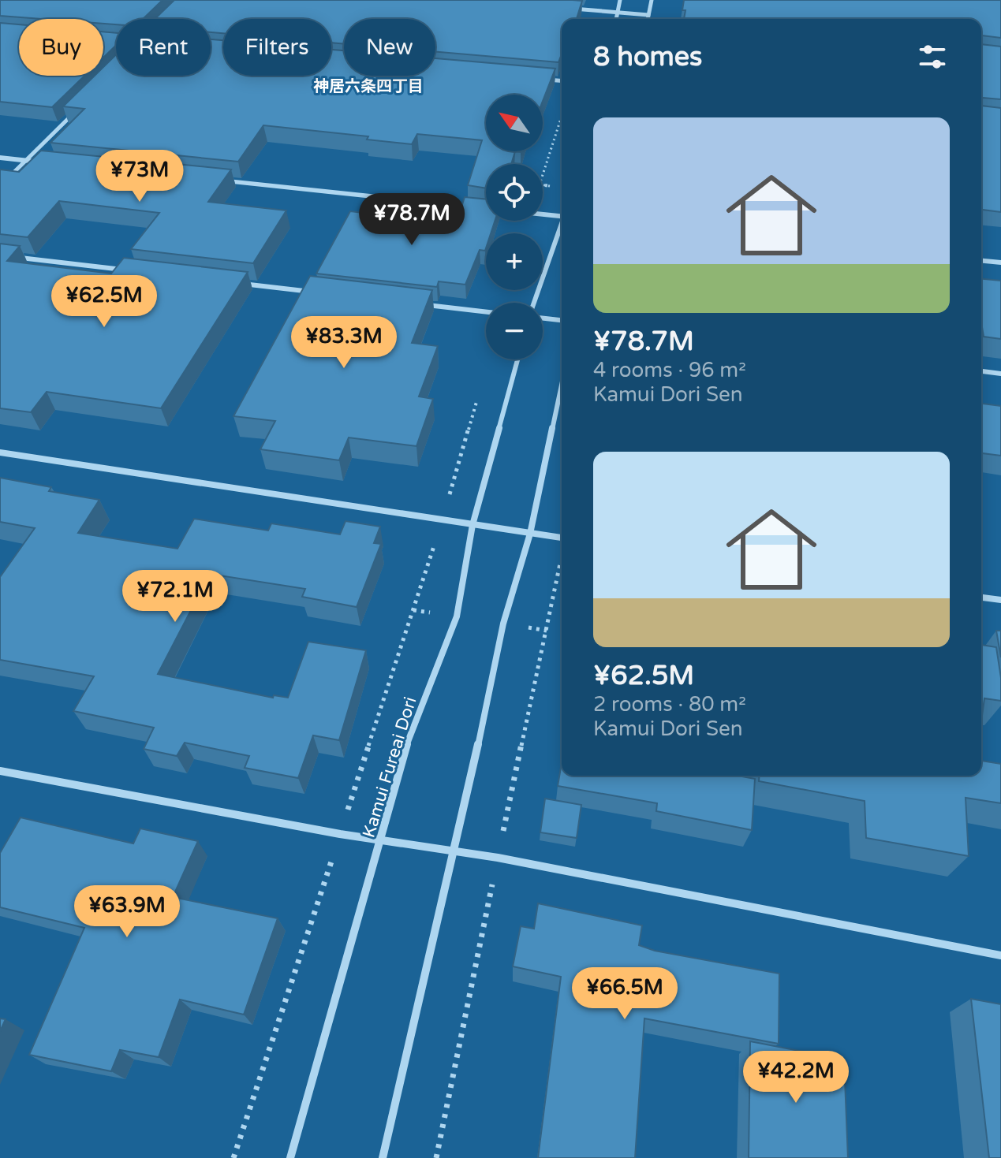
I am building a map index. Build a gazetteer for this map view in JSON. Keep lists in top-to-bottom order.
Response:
{
  "streets": {
    "street": ["Kamui Fureai Dori"]
  },
  "districts": ["神居六条四丁目"],
  "north": "top left",
  "page": {
    "chip": [
      "Buy",
      "Rent",
      "Filters",
      "New"
    ],
    "heading": "8 homes",
    "map_buttons": ["+", "−"],
    "list": [
      {
        "name": "¥78.7M",
        "note": "4 rooms · 96 m² · Kamui Dori Sen"
      },
      {
        "name": "¥62.5M",
        "note": "2 rooms · 80 m² · Kamui Dori Sen"
      }
    ],
    "price": [
      "¥73M",
      "¥78.7M",
      "¥62.5M",
      "¥83.3M",
      "¥72.1M",
      "¥63.9M",
      "¥66.5M",
      "¥42.2M"
    ]
  }
}
